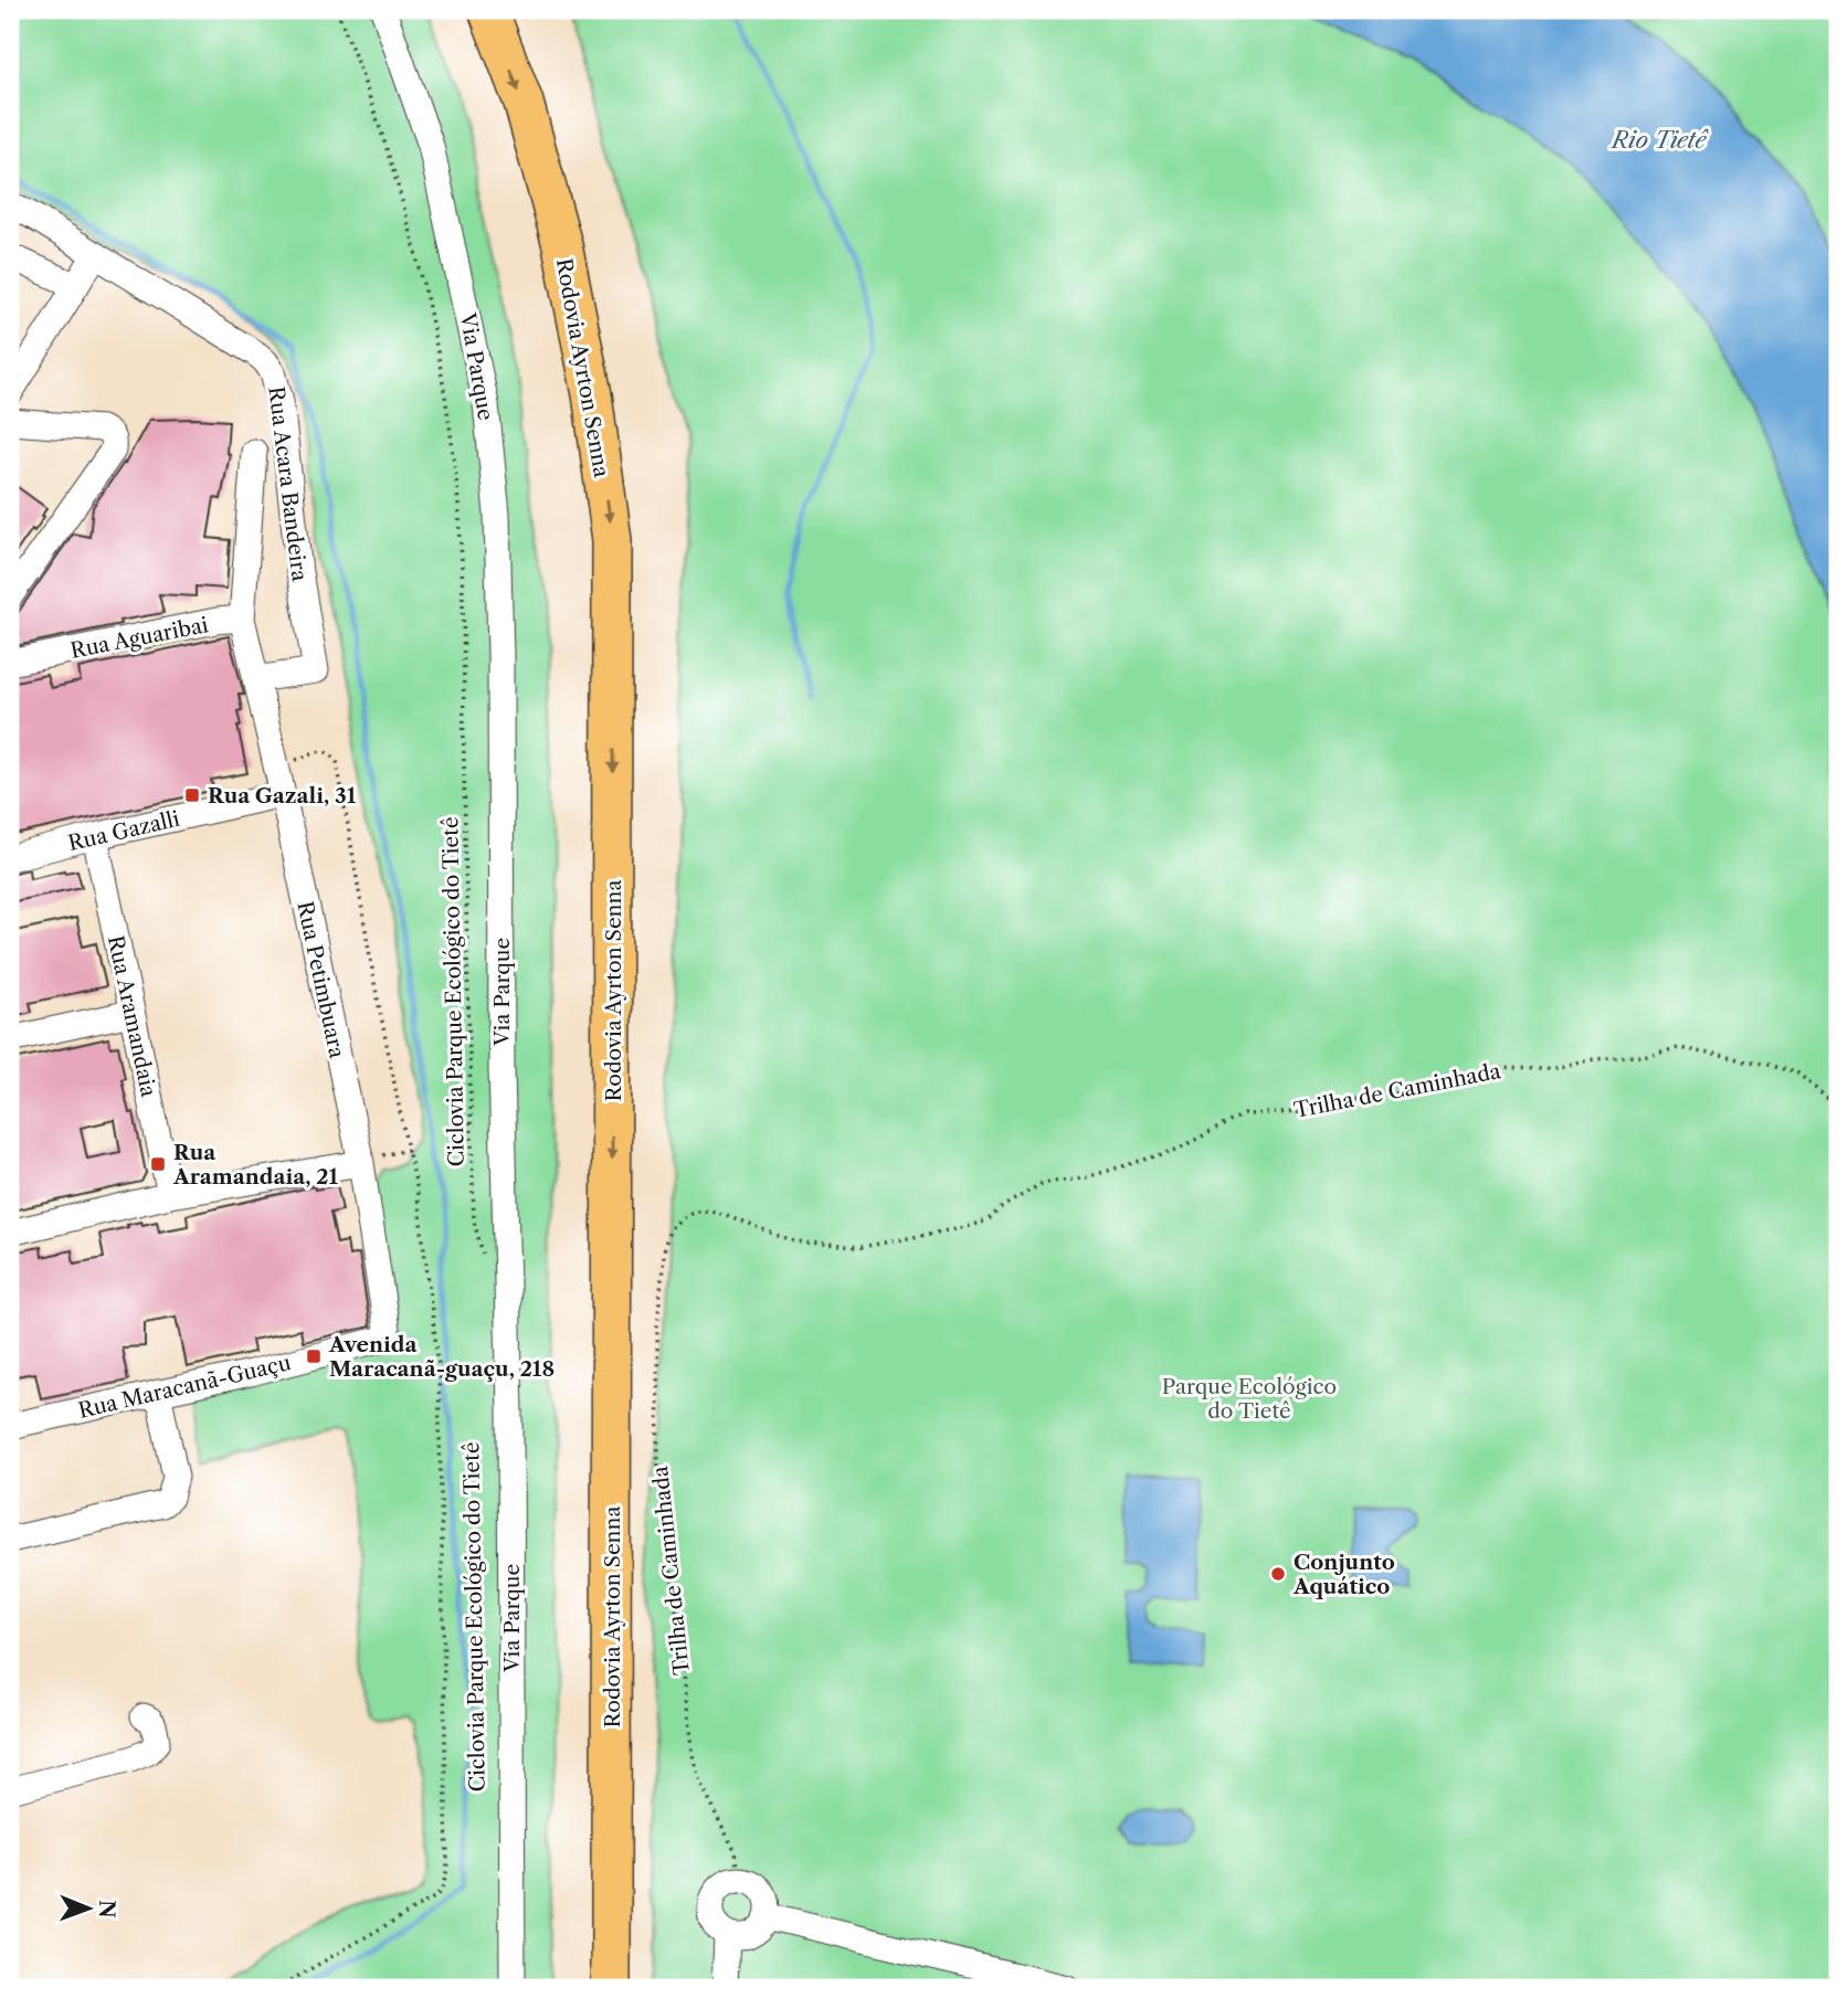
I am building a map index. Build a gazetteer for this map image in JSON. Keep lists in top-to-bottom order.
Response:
{
  "streets": {
    "highway": ["Rodovia Ayrton Senna"],
    "street": [
      "Via Parque",
      "Rua Acara Bandeira",
      "Rua Aguaribai",
      "Rua Gazalli",
      "Rua Petimbuara",
      "Rua Aramandaia",
      "Rua Maracanã-Guaçu"
    ],
    "path": ["Ciclovia Parque Ecológico do Tietê", "Trilha de Caminhada"]
  },
  "crossings": [
    ["Rua Acara Bandeira", "Rua Petimbuara"],
    ["Rua Aguaribai", "Rua Petimbuara"],
    ["Rua Gazalli", "Rua Petimbuara"],
    ["Rua Gazalli", "Rua Aramandaia"],
    ["Rua Petimbuara", "Rua Maracanã-Guaçu"]
  ],
  "one_way": ["Rodovia Ayrton Senna"],
  "water": ["Rio Tietê"],
  "parks": ["Parque Ecológico do Tietê"],
  "places": {
    "transit": ["Rua Gazali, 31", "Rua Aramandaia, 21", "Avenida Maracanã-guaçu, 218"],
    "other": ["Conjunto Aquático"]
  },
  "north": "right"
}
